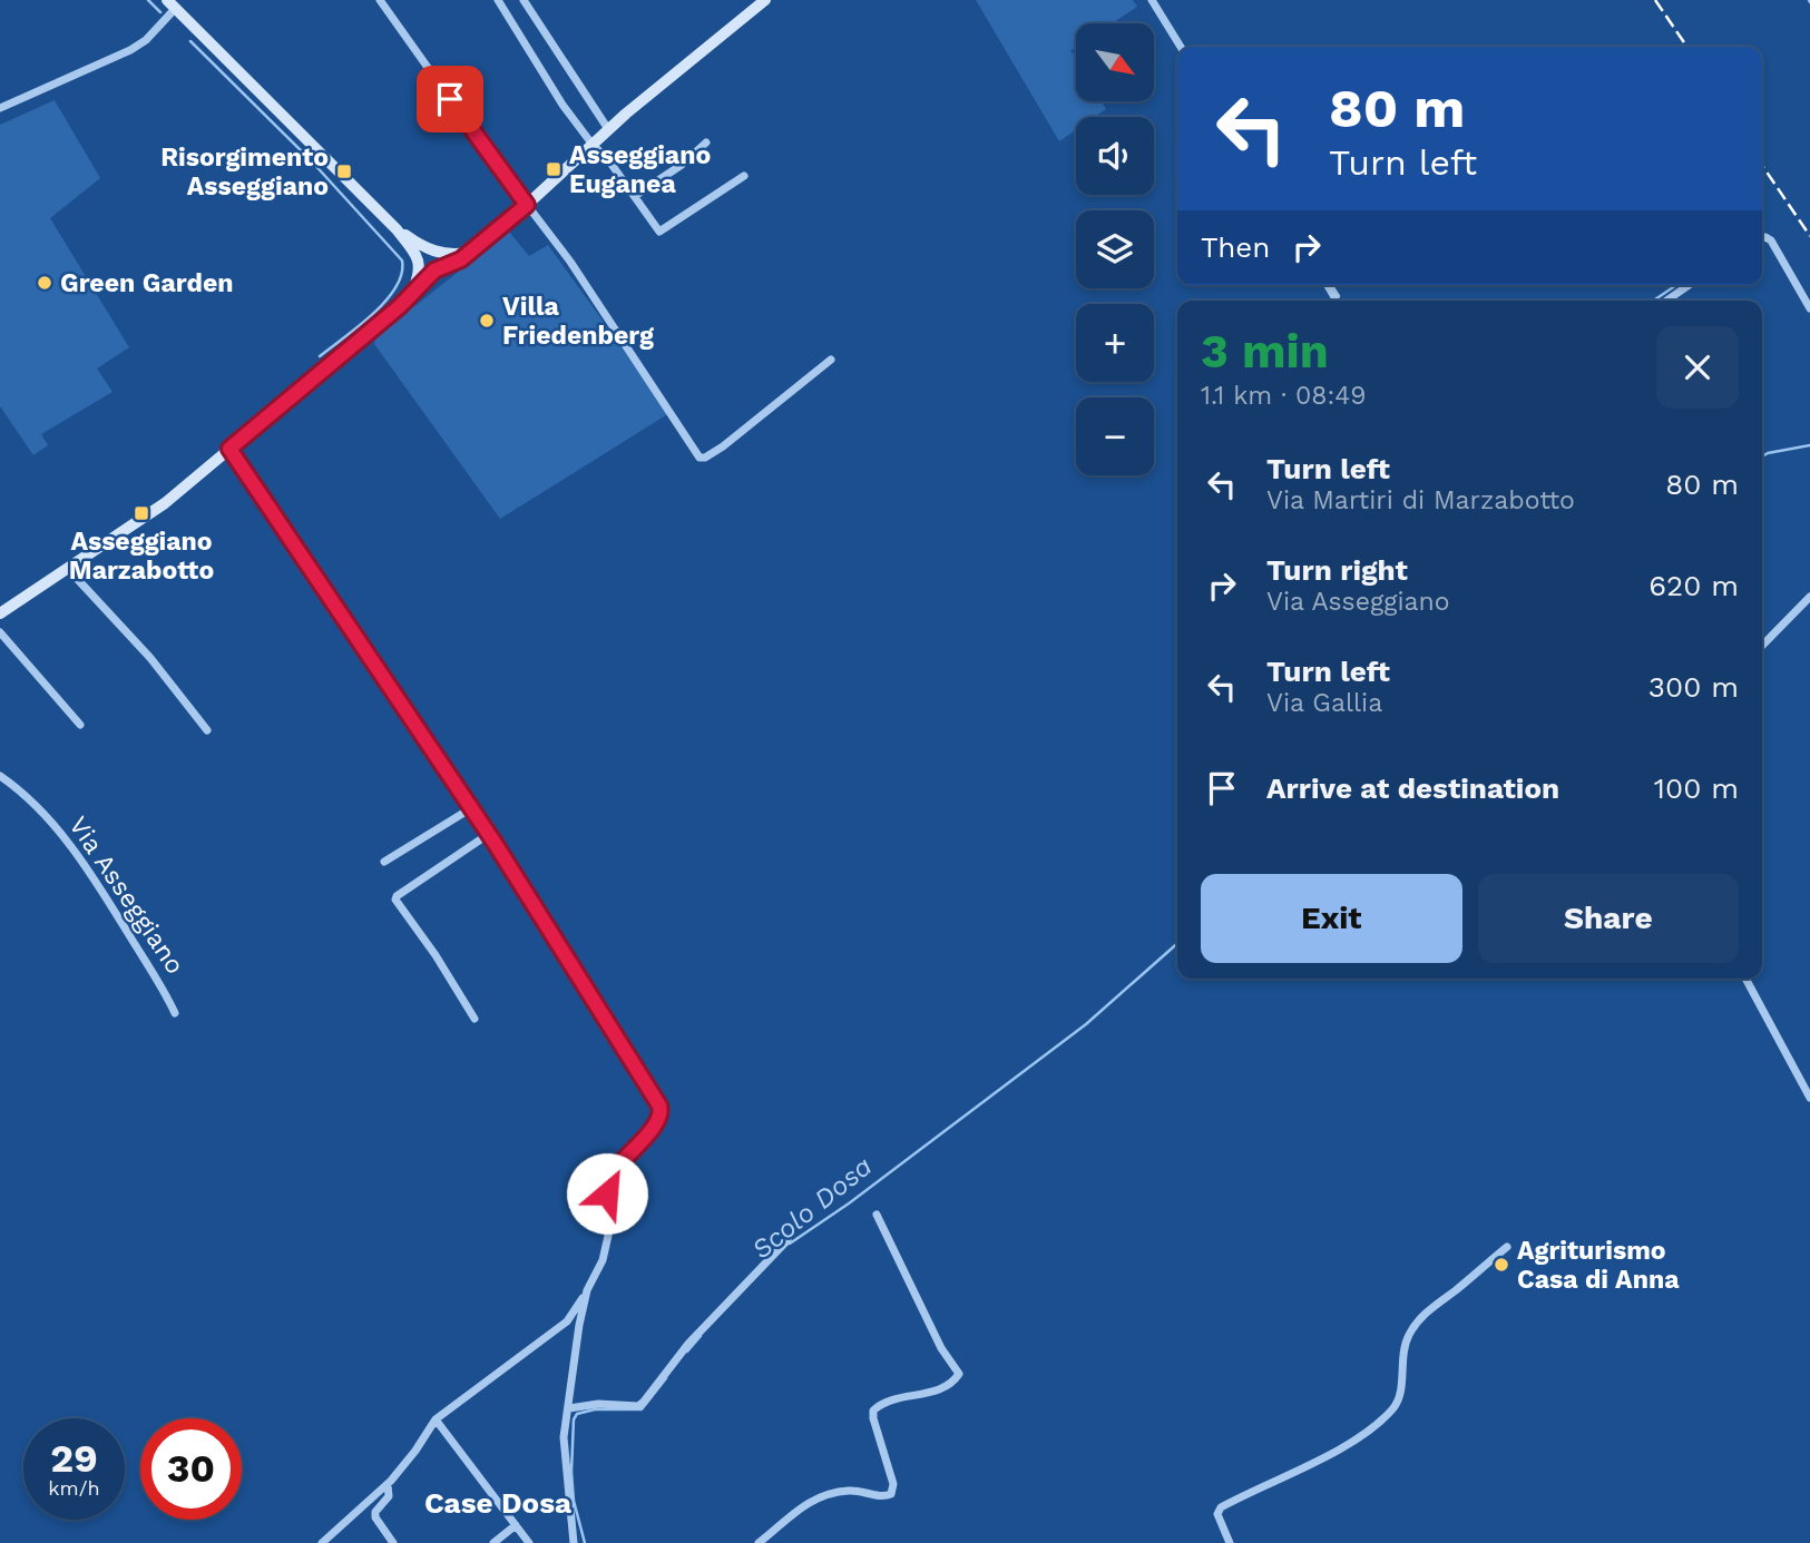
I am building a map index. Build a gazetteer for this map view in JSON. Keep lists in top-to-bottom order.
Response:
{
  "streets": {
    "street": ["Via Asseggiano"]
  },
  "districts": ["Case Dosa"],
  "water": ["Scolo Dosa"],
  "places": {
    "transit": ["Asseggiano Euganea", "Risorgimento Asseggiano", "Asseggiano Marzabotto"],
    "other": ["Green Garden", "Villa Friedenberg", "Agriturismo Casa di Anna"]
  },
  "north": "bottom right",
  "page": {
    "map_buttons": ["+", "−"],
    "turn": ["80 m", "Turn left"],
    "then": "Then",
    "heading": ["3 min", "1.1 km · 08:49"],
    "list": [
      {
        "name": "Turn left",
        "note": "Via Martiri di Marzabotto",
        "value": "80 m"
      },
      {
        "name": "Turn right",
        "note": "Via Asseggiano",
        "value": "620 m"
      },
      {
        "name": "Turn left",
        "note": "Via Gallia",
        "value": "300 m"
      },
      {
        "name": "Arrive at destination",
        "value": "100 m"
      }
    ],
    "buttons": ["Exit", "Share"],
    "speed": "29 km/h",
    "limit": "30"
  }
}
